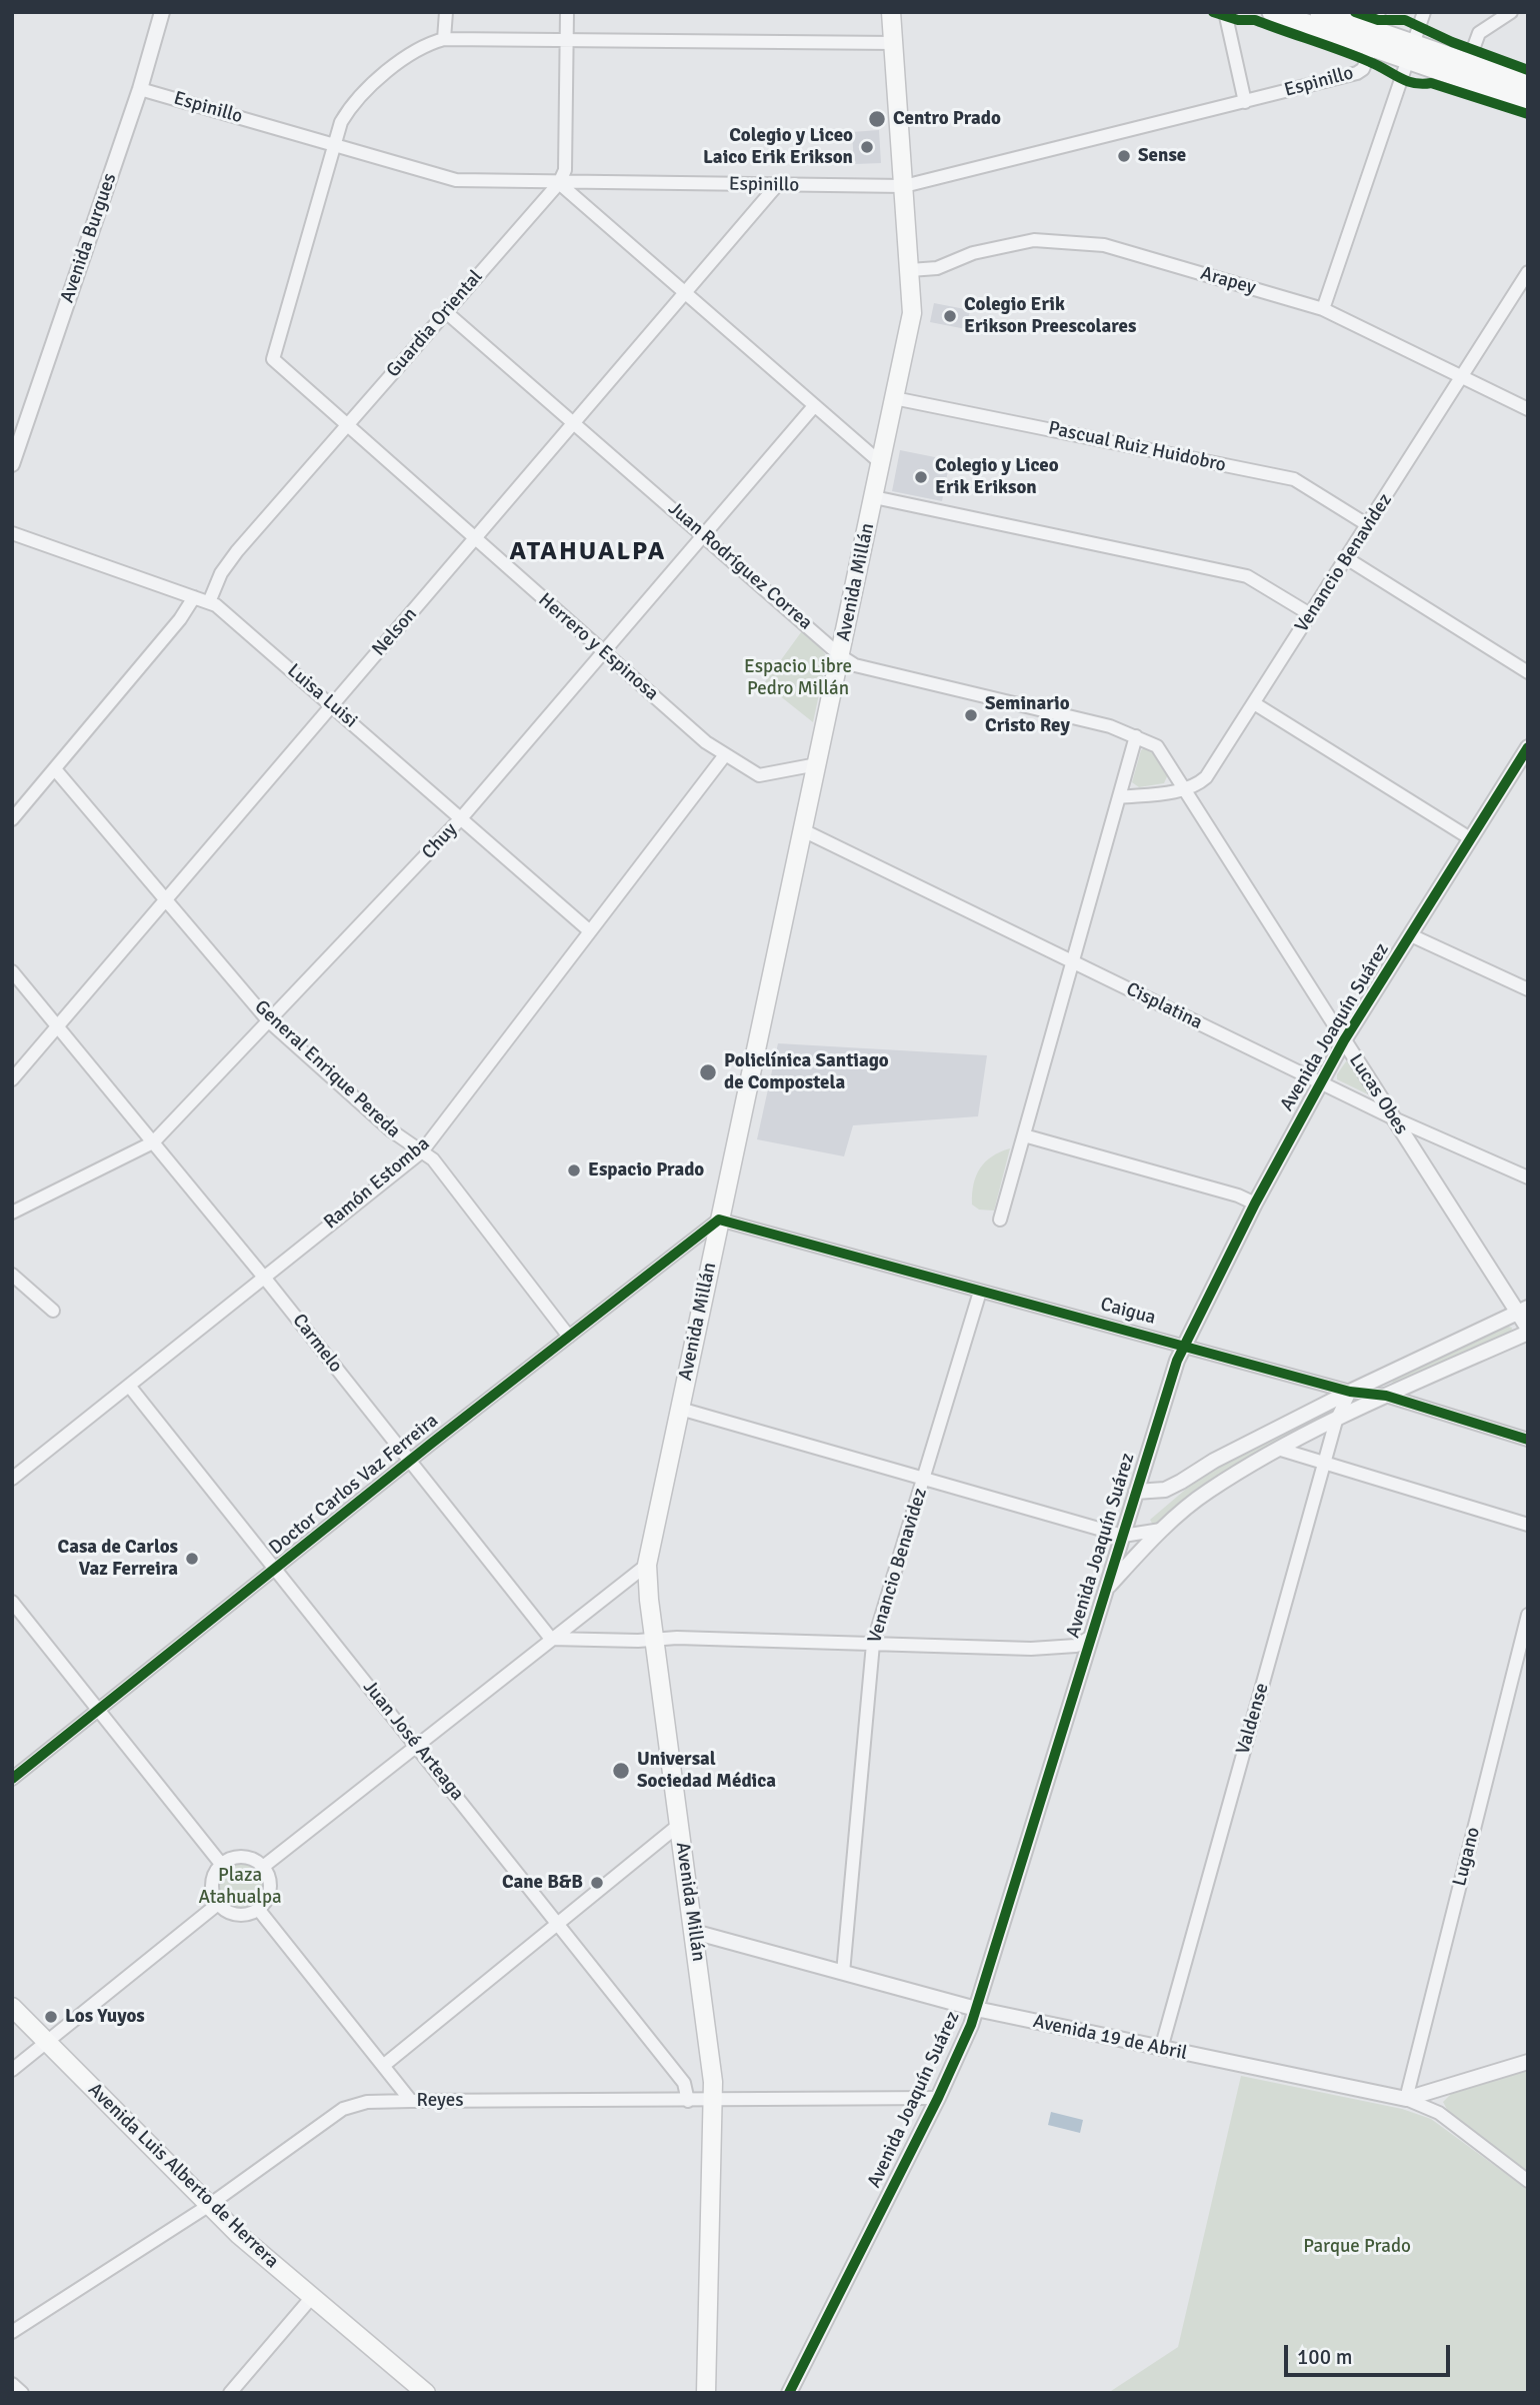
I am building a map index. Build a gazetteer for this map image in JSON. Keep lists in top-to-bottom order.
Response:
{
  "streets": {
    "main road": ["Avenida Millán", "Avenida Luis Alberto de Herrera"],
    "street": [
      "Espinillo",
      "Avenida Burgues",
      "Arapey",
      "Guardia Oriental",
      "Pascual Ruiz Huidobro",
      "Venancio Benavidez",
      "Juan Rodríguez Correa",
      "Nelson",
      "Herrero y Espinosa",
      "Luisa Luisi",
      "Chuy",
      "Cisplatina",
      "Avenida Joaquín Suárez",
      "General Enrique Pereda",
      "Lucas Obes",
      "Ramón Estomba",
      "Caigua",
      "Carmelo",
      "Doctor Carlos Vaz Ferreira",
      "Valdense",
      "Juan José Arteaga",
      "Lugano",
      "Avenida 19 de Abril",
      "Reyes"
    ]
  },
  "crossings": [
    ["Espinillo", "Avenida Burgues"],
    ["Espinillo", "Guardia Oriental"],
    ["Espinillo", "Avenida Millán"],
    ["Espinillo", "Nelson"],
    ["Espinillo", "Herrero y Espinosa"],
    ["Arapey", "Venancio Benavidez"],
    ["Arapey", "Avenida Millán"],
    ["Guardia Oriental", "Juan Rodríguez Correa"],
    ["Guardia Oriental", "Herrero y Espinosa"],
    ["Guardia Oriental", "Luisa Luisi"],
    ["Pascual Ruiz Huidobro", "Venancio Benavidez"],
    ["Pascual Ruiz Huidobro", "Avenida Millán"],
    ["Venancio Benavidez", "Juan Rodríguez Correa"],
    ["Venancio Benavidez", "Lucas Obes"],
    ["Venancio Benavidez", "Caigua"],
    ["Venancio Benavidez", "Avenida 19 de Abril"],
    ["Juan Rodríguez Correa", "Avenida Millán"],
    ["Juan Rodríguez Correa", "Nelson"],
    ["Juan Rodríguez Correa", "Chuy"],
    ["Juan Rodríguez Correa", "Lucas Obes"],
    ["Avenida Millán", "Herrero y Espinosa"],
    ["Avenida Millán", "Cisplatina"],
    ["Avenida Millán", "Caigua"],
    ["Avenida Millán", "Doctor Carlos Vaz Ferreira"],
    ["Avenida Millán", "Avenida 19 de Abril"],
    ["Avenida Millán", "Reyes"],
    ["Nelson", "Herrero y Espinosa"],
    ["Nelson", "Luisa Luisi"],
    ["Nelson", "General Enrique Pereda"],
    ["Nelson", "Carmelo"],
    ["Herrero y Espinosa", "Chuy"],
    ["Herrero y Espinosa", "Ramón Estomba"],
    ["Luisa Luisi", "Chuy"],
    ["Luisa Luisi", "Ramón Estomba"],
    ["Chuy", "General Enrique Pereda"],
    ["Chuy", "Carmelo"],
    ["Cisplatina", "Avenida Joaquín Suárez"],
    ["Cisplatina", "Lucas Obes"],
    ["Avenida Joaquín Suárez", "Lucas Obes"],
    ["Avenida Joaquín Suárez", "Caigua"],
    ["Avenida Joaquín Suárez", "Avenida 19 de Abril"],
    ["Avenida Joaquín Suárez", "Reyes"],
    ["General Enrique Pereda", "Ramón Estomba"],
    ["General Enrique Pereda", "Doctor Carlos Vaz Ferreira"],
    ["Ramón Estomba", "Carmelo"],
    ["Ramón Estomba", "Juan José Arteaga"],
    ["Caigua", "Doctor Carlos Vaz Ferreira"],
    ["Caigua", "Valdense"],
    ["Carmelo", "Doctor Carlos Vaz Ferreira"],
    ["Doctor Carlos Vaz Ferreira", "Juan José Arteaga"],
    ["Valdense", "Avenida 19 de Abril"],
    ["Juan José Arteaga", "Reyes"],
    ["Lugano", "Avenida 19 de Abril"],
    ["Reyes", "Avenida Luis Alberto de Herrera"]
  ],
  "districts": ["ATAHUALPA"],
  "parks": ["Espacio Libre Pedro Millán", "Plaza Atahualpa", "Parque Prado"],
  "places": [
    "Centro Prado",
    "Colegio y Liceo Laico Erik Erikson",
    "Sense",
    "Colegio Erik Erikson Preescolares",
    "Colegio y Liceo Erik Erikson",
    "Seminario Cristo Rey",
    "Policlínica Santiago de Compostela",
    "Espacio Prado",
    "Casa de Carlos Vaz Ferreira",
    "Universal Sociedad Médica",
    "Cane B&B",
    "Los Yuyos"
  ],
  "scale_bar": "100 m"
}
